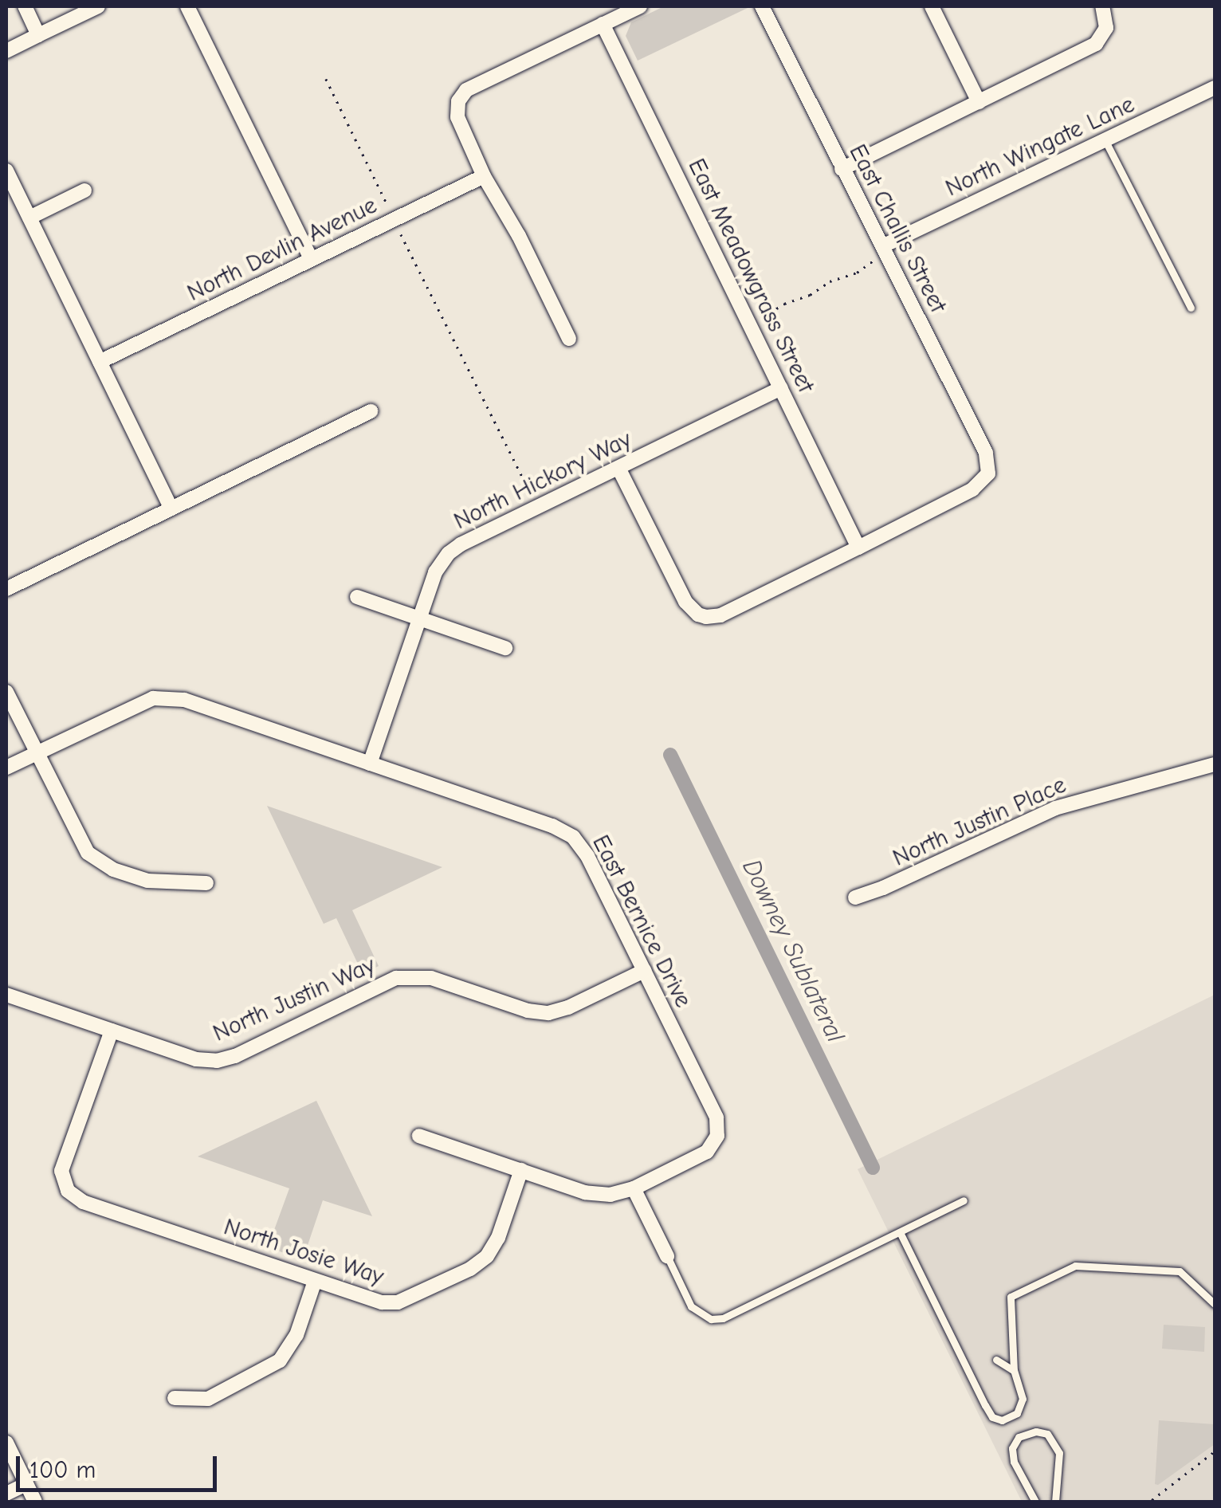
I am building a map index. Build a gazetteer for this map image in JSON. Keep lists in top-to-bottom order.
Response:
{
  "streets": {
    "street": [
      "North Wingate Lane",
      "East Challis Street",
      "North Devlin Avenue",
      "East Meadowgrass Street",
      "North Hickory Way",
      "North Justin Place",
      "East Bernice Drive",
      "North Justin Way",
      "North Josie Way"
    ]
  },
  "crossings": [
    ["North Wingate Lane", "East Challis Street"],
    ["East Challis Street", "East Meadowgrass Street"],
    ["East Meadowgrass Street", "North Hickory Way"],
    ["North Hickory Way", "East Bernice Drive"],
    ["East Bernice Drive", "North Justin Way"],
    ["North Justin Way", "North Josie Way"]
  ],
  "water": ["Downey Sublateral"],
  "scale_bar": "100 m"
}
